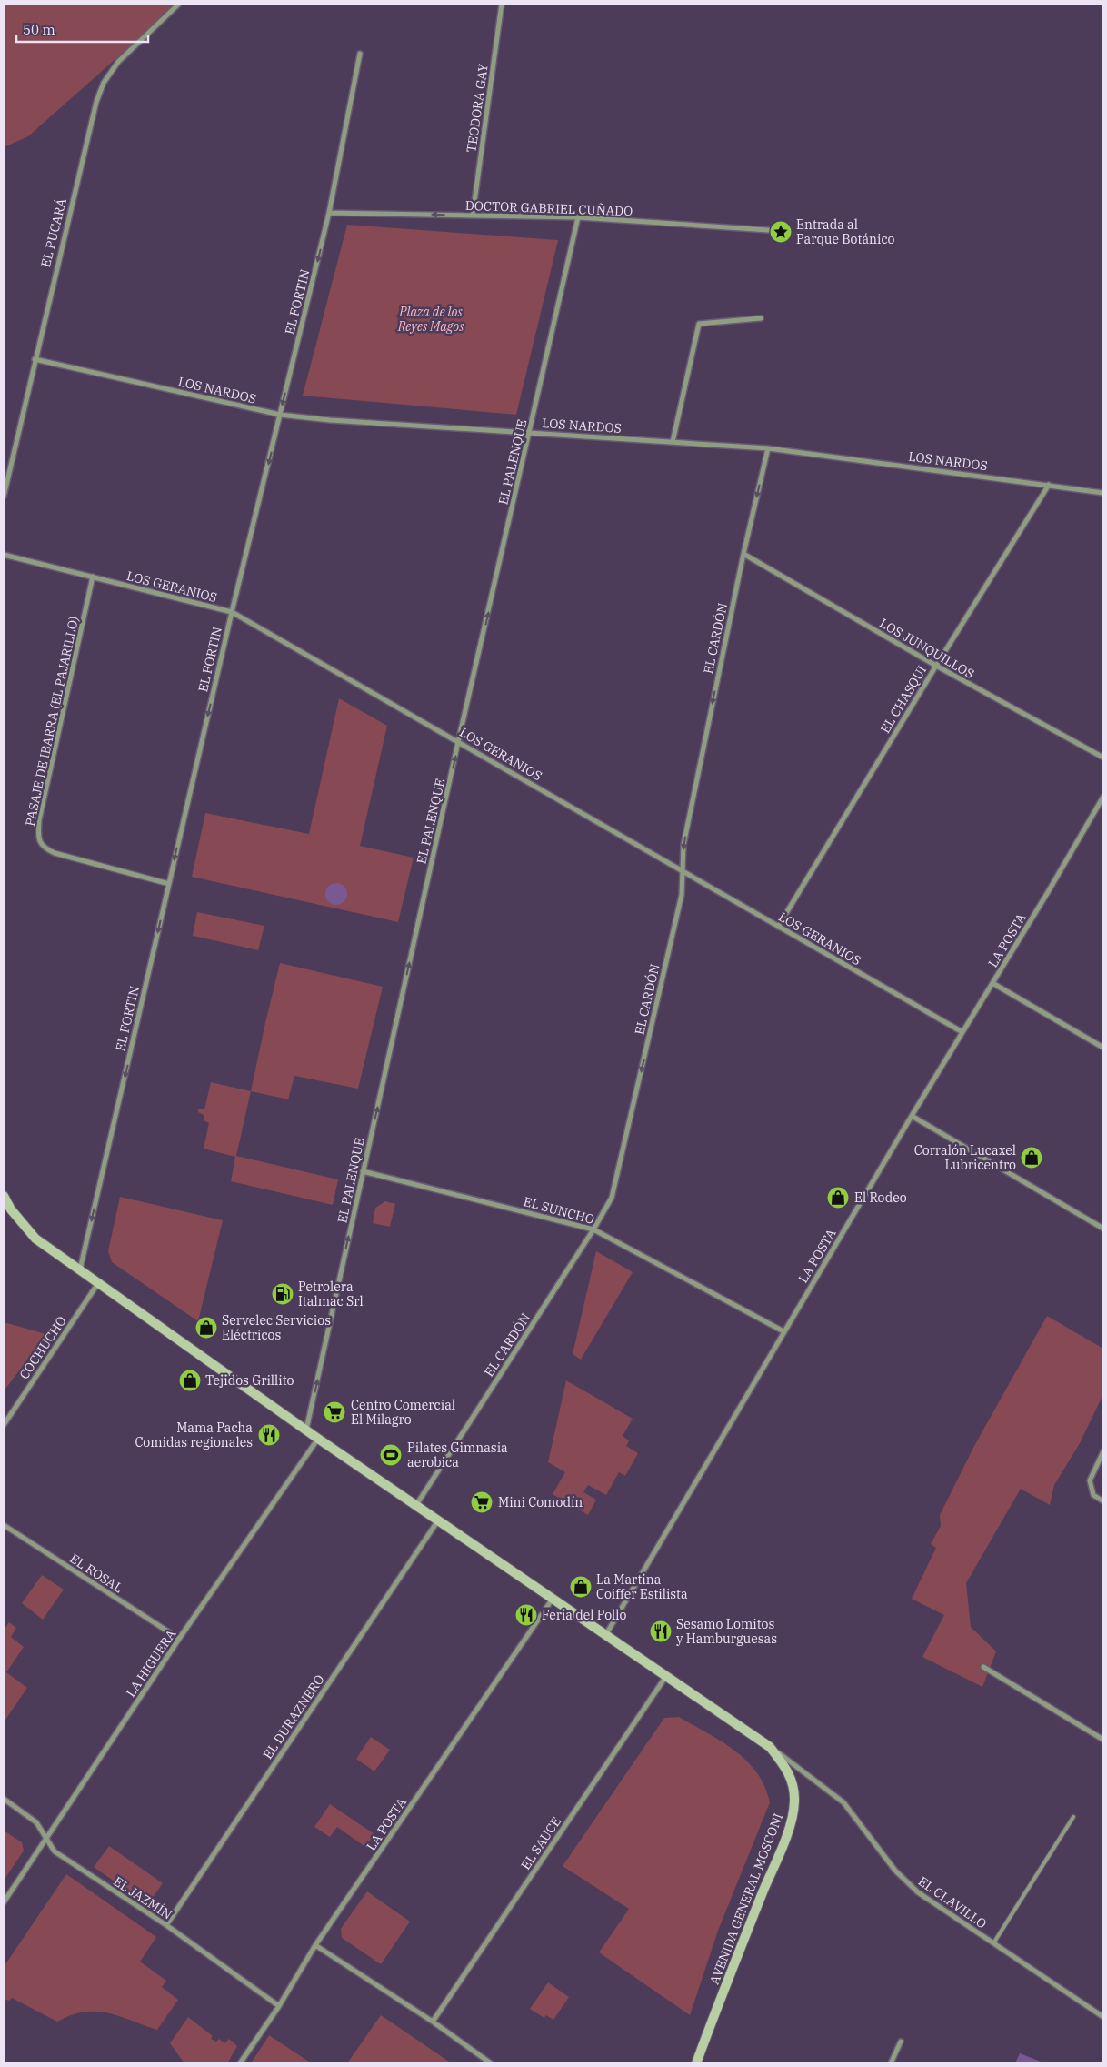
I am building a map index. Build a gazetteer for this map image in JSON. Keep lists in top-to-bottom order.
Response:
{
  "streets": {
    "main road": ["AVENIDA GENERAL MOSCONI"],
    "street": [
      "TEODORA GAY",
      "DOCTOR GABRIEL CUÑADO",
      "EL PUCARÁ",
      "EL FORTIN",
      "LOS NARDOS",
      "EL PALENQUE",
      "LOS GERANIOS",
      "EL CARDÓN",
      "LOS JUNQUILLOS",
      "EL CHASQUI",
      "PASAJE DE IBARRA (EL PAJARILLO)",
      "LA POSTA",
      "EL SUNCHO",
      "COCHUCHO",
      "EL ROSAL",
      "LA HIGUERA",
      "EL DURAZNERO",
      "EL SAUCE",
      "EL JAZMÍN",
      "EL CLAVILLO"
    ]
  },
  "crossings": [
    ["TEODORA GAY", "DOCTOR GABRIEL CUÑADO"],
    ["DOCTOR GABRIEL CUÑADO", "EL FORTIN"],
    ["DOCTOR GABRIEL CUÑADO", "EL PALENQUE"],
    ["EL PUCARÁ", "LOS NARDOS"],
    ["EL FORTIN", "LOS NARDOS"],
    ["EL FORTIN", "LOS GERANIOS"],
    ["EL FORTIN", "PASAJE DE IBARRA (EL PAJARILLO)"],
    ["EL FORTIN", "AVENIDA GENERAL MOSCONI"],
    ["LOS NARDOS", "EL PALENQUE"],
    ["LOS NARDOS", "EL CARDÓN"],
    ["LOS NARDOS", "EL CHASQUI"],
    ["EL PALENQUE", "LOS GERANIOS"],
    ["EL PALENQUE", "EL SUNCHO"],
    ["EL PALENQUE", "AVENIDA GENERAL MOSCONI"],
    ["LOS GERANIOS", "EL CARDÓN"],
    ["LOS GERANIOS", "EL CHASQUI"],
    ["LOS GERANIOS", "PASAJE DE IBARRA (EL PAJARILLO)"],
    ["LOS GERANIOS", "LA POSTA"],
    ["EL CARDÓN", "LOS JUNQUILLOS"],
    ["EL CARDÓN", "EL SUNCHO"],
    ["EL CARDÓN", "AVENIDA GENERAL MOSCONI"],
    ["LOS JUNQUILLOS", "EL CHASQUI"],
    ["LA POSTA", "EL SUNCHO"],
    ["LA POSTA", "EL JAZMÍN"],
    ["LA POSTA", "AVENIDA GENERAL MOSCONI"],
    ["COCHUCHO", "AVENIDA GENERAL MOSCONI"],
    ["EL ROSAL", "LA HIGUERA"],
    ["LA HIGUERA", "EL JAZMÍN"],
    ["LA HIGUERA", "AVENIDA GENERAL MOSCONI"],
    ["EL DURAZNERO", "EL JAZMÍN"],
    ["EL DURAZNERO", "AVENIDA GENERAL MOSCONI"],
    ["EL SAUCE", "AVENIDA GENERAL MOSCONI"],
    ["AVENIDA GENERAL MOSCONI", "EL CLAVILLO"]
  ],
  "one_way": ["EL FORTIN", "EL PALENQUE", "EL CARDÓN"],
  "parks": ["Plaza de los Reyes Magos"],
  "places": {
    "place": ["Entrada al Parque Botánico"],
    "shop": [
      "Corralón Lucaxel Lubricentro",
      "El Rodeo",
      "Servelec Servicios Eléctricos",
      "Tejidos Grillito",
      "La Martina Coiffer Estilista"
    ],
    "fuel station": ["Petrolera Italmac Srl"],
    "supermarket": ["Centro Comercial El Milagro", "Mini Comodín"],
    "restaurant": ["Mama Pacha Comidas regionales", "Feria del Pollo", "Sesamo Lomitos y Hamburguesas"],
    "sports": ["Pilates Gimnasia aerobica"]
  },
  "scale_bar": "50 m"
}
